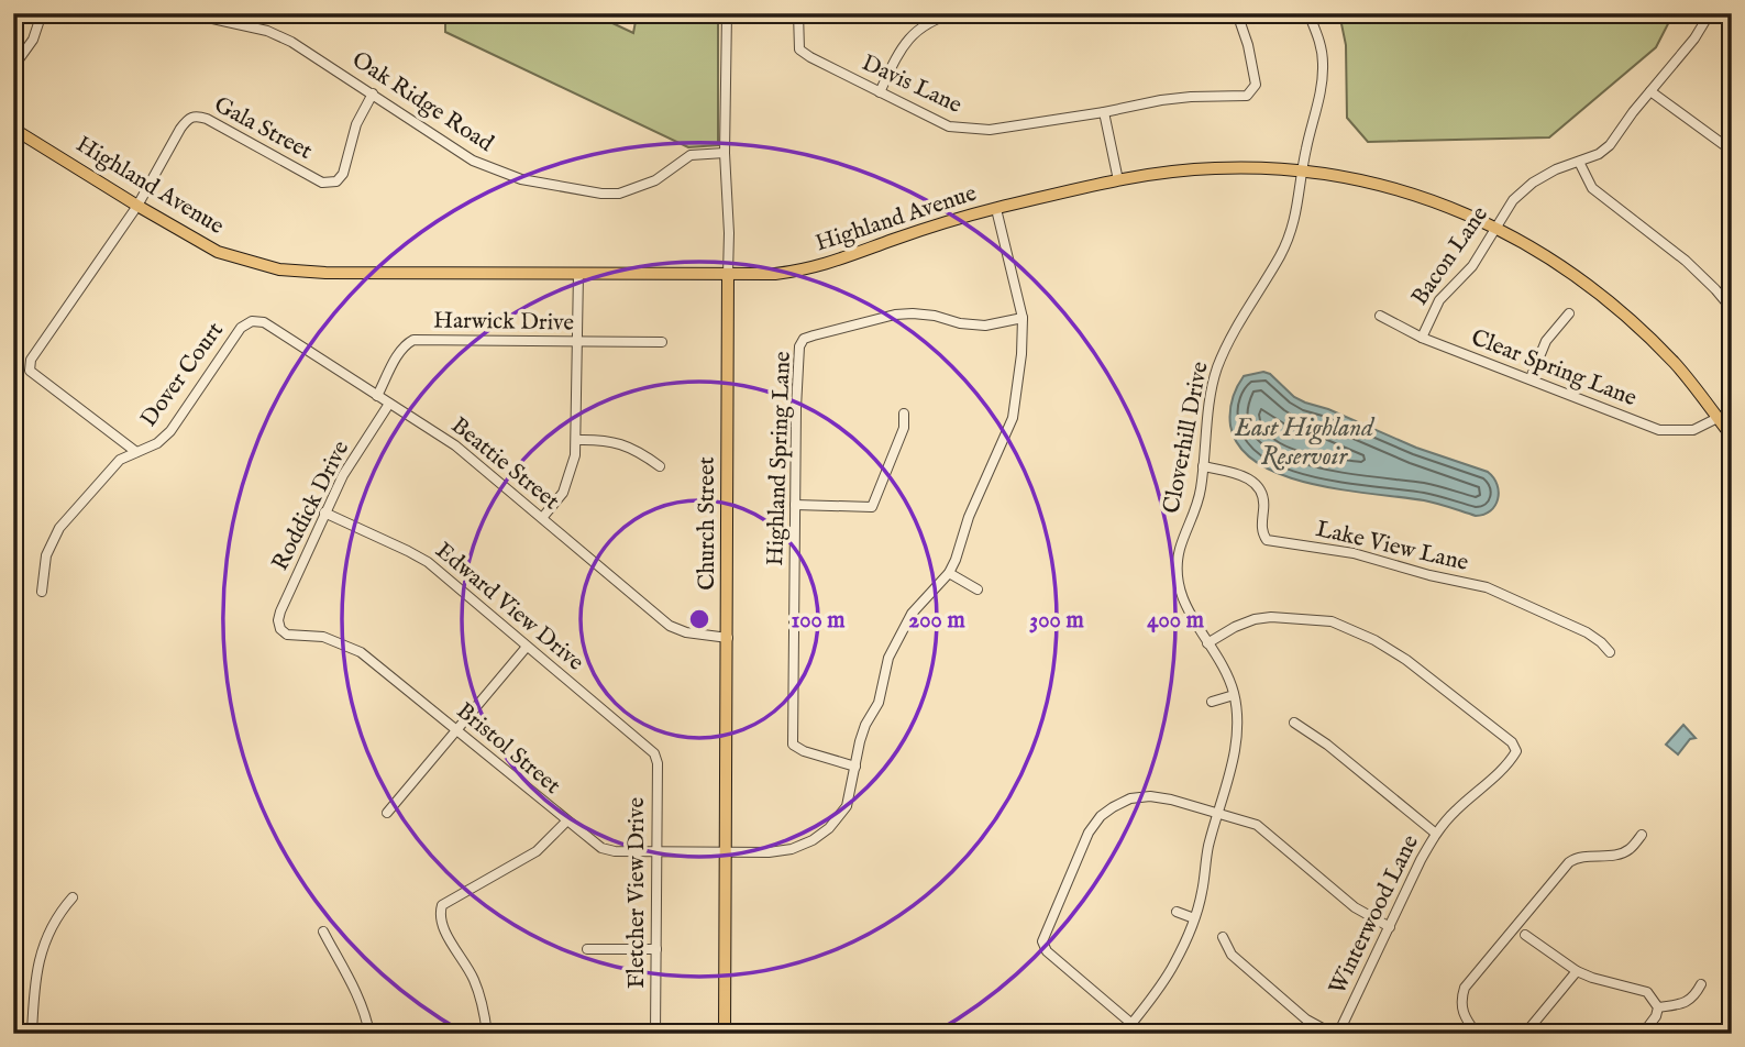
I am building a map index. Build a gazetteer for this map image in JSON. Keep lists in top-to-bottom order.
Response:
{
  "streets": {
    "main road": ["Highland Avenue", "Church Street"],
    "street": [
      "Davis Lane",
      "Oak Ridge Road",
      "Gala Street",
      "Bacon Lane",
      "Harwick Drive",
      "Clear Spring Lane",
      "Dover Court",
      "Cloverhill Drive",
      "Highland Spring Lane",
      "Beattie Street",
      "Roddick Drive",
      "Lake View Lane",
      "Edward View Drive",
      "Bristol Street",
      "Fletcher View Drive",
      "Winterwood Lane"
    ]
  },
  "crossings": [
    ["Oak Ridge Road", "Gala Street"],
    ["Oak Ridge Road", "Church Street"],
    ["Gala Street", "Highland Avenue"],
    ["Gala Street", "Dover Court"],
    ["Highland Avenue", "Bacon Lane"],
    ["Highland Avenue", "Clear Spring Lane"],
    ["Highland Avenue", "Cloverhill Drive"],
    ["Highland Avenue", "Church Street"],
    ["Bacon Lane", "Clear Spring Lane"],
    ["Harwick Drive", "Beattie Street"],
    ["Dover Court", "Beattie Street"],
    ["Cloverhill Drive", "Lake View Lane"],
    ["Cloverhill Drive", "Winterwood Lane"],
    ["Highland Spring Lane", "Bristol Street"],
    ["Beattie Street", "Roddick Drive"],
    ["Beattie Street", "Church Street"],
    ["Roddick Drive", "Edward View Drive"],
    ["Roddick Drive", "Bristol Street"],
    ["Church Street", "Bristol Street"],
    ["Edward View Drive", "Fletcher View Drive"],
    ["Bristol Street", "Fletcher View Drive"]
  ],
  "water": ["East Highland Reservoir"],
  "rings": [
    "100 m",
    "200 m",
    "300 m",
    "400 m"
  ]
}
